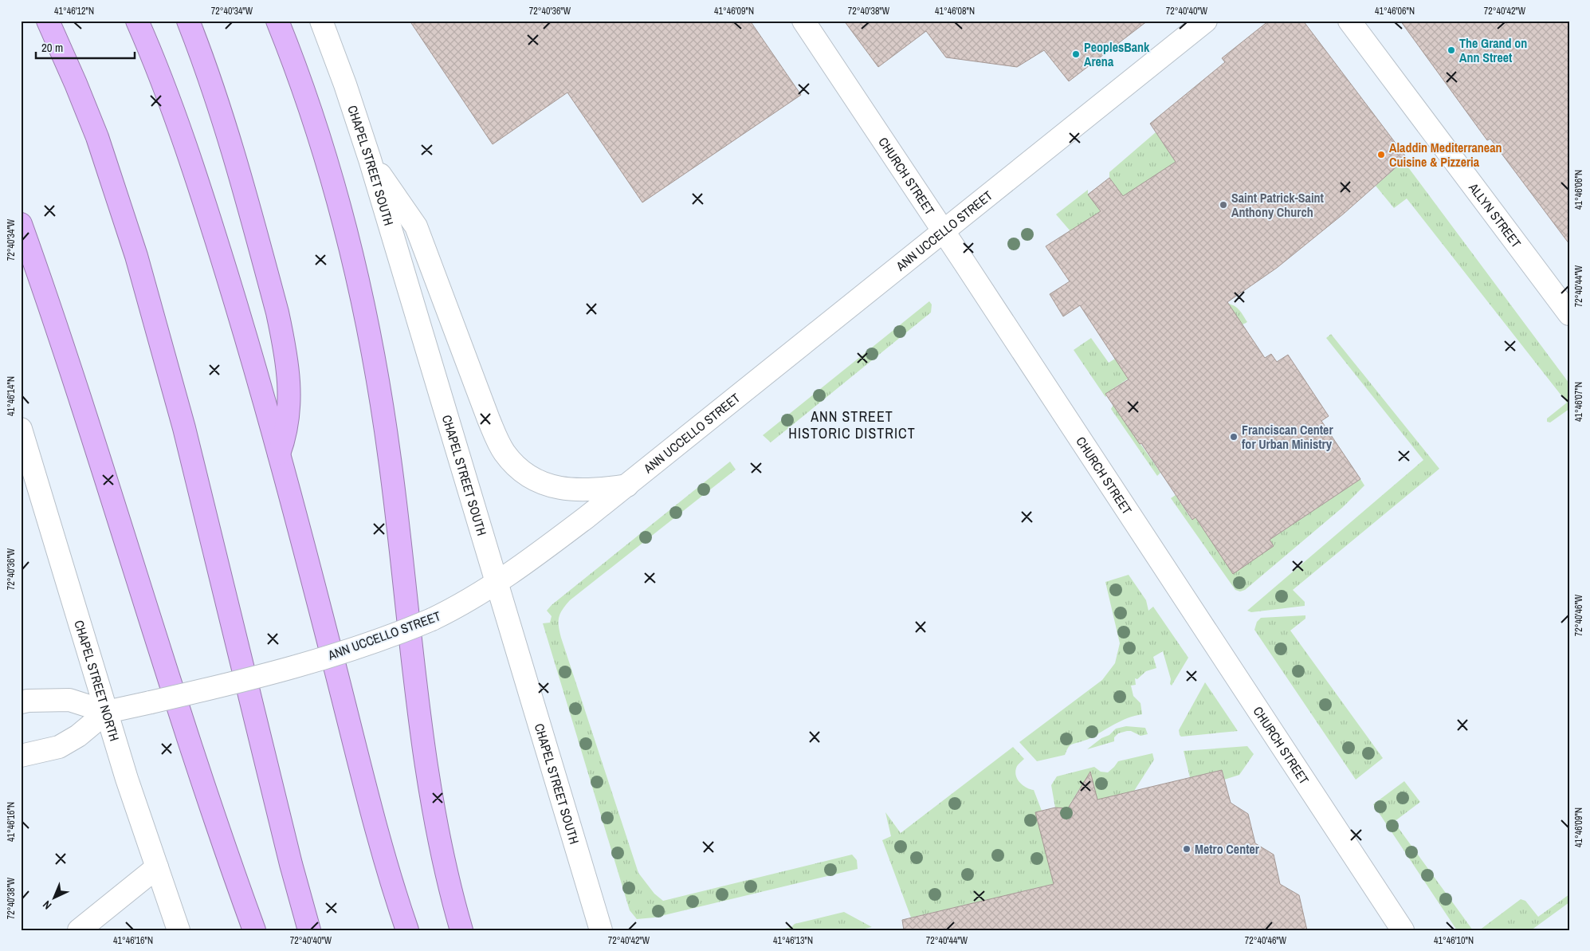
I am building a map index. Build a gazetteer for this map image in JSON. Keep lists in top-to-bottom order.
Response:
{
  "streets": {
    "street": [
      "CHAPEL STREET SOUTH",
      "CHURCH STREET",
      "ALLYN STREET",
      "ANN UCCELLO STREET",
      "CHAPEL STREET NORTH"
    ]
  },
  "crossings": [
    ["CHAPEL STREET SOUTH", "ANN UCCELLO STREET"],
    ["CHURCH STREET", "ANN UCCELLO STREET"],
    ["ANN UCCELLO STREET", "CHAPEL STREET NORTH"]
  ],
  "districts": ["ANN STREET HISTORIC DISTRICT"],
  "places": [
    "The Grand on Ann Street",
    "PeoplesBank Arena",
    "Aladdin Mediterranean Cuisine & Pizzeria",
    "Saint Patrick-Saint Anthony Church",
    "Franciscan Center for Urban Ministry",
    "Metro Center"
  ],
  "scale_bar": "20 m",
  "north": "bottom left",
  "coordinates": [
    "41°46'12\"N",
    "72°40'34\"W",
    "72°40'36\"W",
    "41°46'09\"N",
    "72°40'38\"W",
    "41°46'08\"N",
    "72°40'40\"W",
    "41°46'06\"N",
    "72°40'42\"W",
    "72°40'44\"W",
    "41°46'14\"N",
    "41°46'07\"N",
    "72°40'46\"W",
    "41°46'16\"N",
    "41°46'13\"N",
    "41°46'10\"N"
  ]
}
